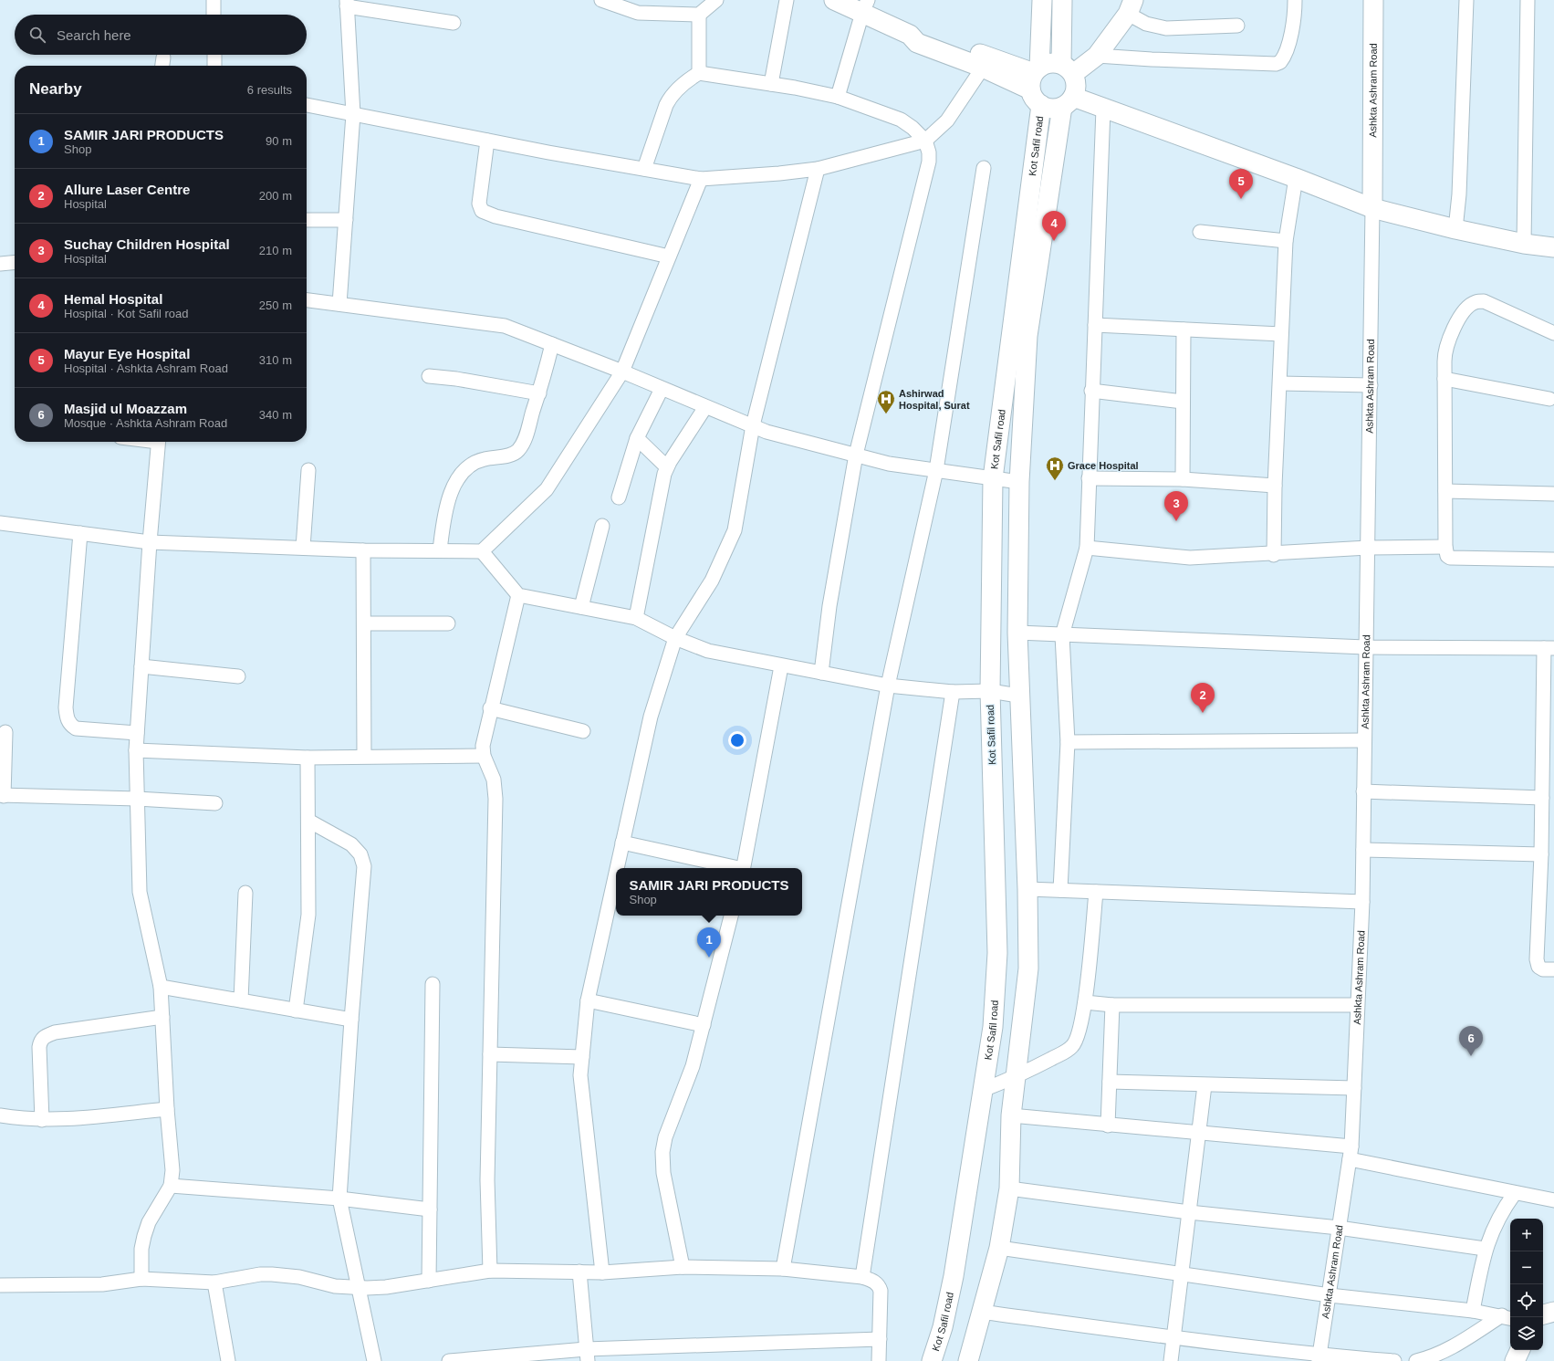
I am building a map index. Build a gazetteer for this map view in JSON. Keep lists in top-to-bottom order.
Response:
{
  "streets": {
    "main road": ["Ashkta Ashram Road", "Kot Safil road"]
  },
  "places": {
    "hospital": ["Ashirwad Hospital, Surat", "Grace Hospital"]
  },
  "page": {
    "search": "Search here",
    "heading": ["Nearby", "6 results"],
    "list": [
      {
        "mark": "1",
        "name": "SAMIR JARI PRODUCTS",
        "note": "Shop",
        "value": "90 m"
      },
      {
        "mark": "2",
        "name": "Allure Laser Centre",
        "note": "Hospital",
        "value": "200 m"
      },
      {
        "mark": "3",
        "name": "Suchay Children Hospital",
        "note": "Hospital",
        "value": "210 m"
      },
      {
        "mark": "4",
        "name": "Hemal Hospital",
        "note": "Hospital · Kot Safil road",
        "value": "250 m"
      },
      {
        "mark": "5",
        "name": "Mayur Eye Hospital",
        "note": "Hospital · Ashkta Ashram Road",
        "value": "310 m"
      },
      {
        "mark": "6",
        "name": "Masjid ul Moazzam",
        "note": "Mosque · Ashkta Ashram Road",
        "value": "340 m"
      }
    ],
    "pins": [
      "5",
      "4",
      "3",
      "2",
      "1",
      "6"
    ],
    "popup": ["SAMIR JARI PRODUCTS", "Shop"],
    "map_buttons": ["+", "−"]
  }
}
